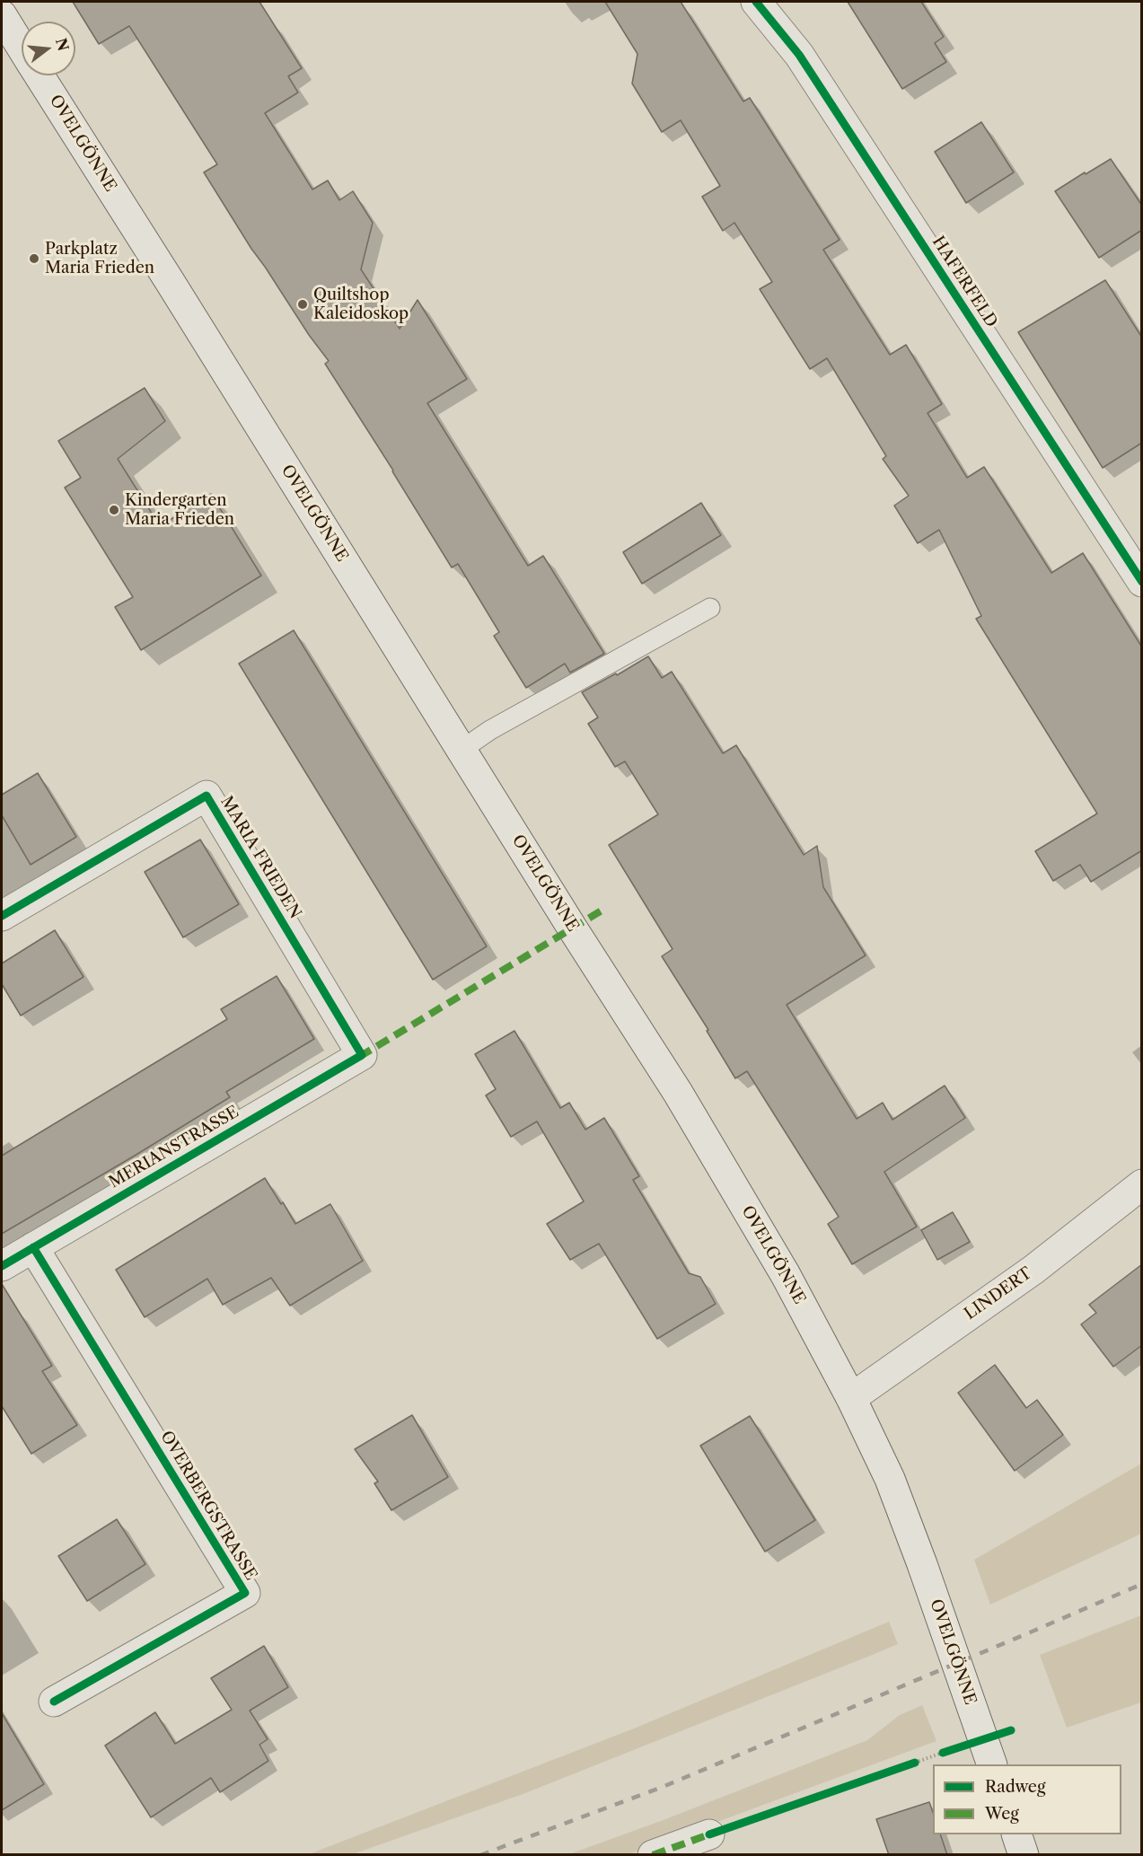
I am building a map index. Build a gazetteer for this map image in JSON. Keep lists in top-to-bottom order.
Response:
{
  "streets": {
    "street": [
      "OVELGÖNNE",
      "HAFERFELD",
      "MARIA FRIEDEN",
      "MERIANSTRASSE",
      "LINDERT",
      "OVERBERGSTRASSE"
    ]
  },
  "crossings": [
    ["OVELGÖNNE", "LINDERT"],
    ["MARIA FRIEDEN", "MERIANSTRASSE"],
    ["MERIANSTRASSE", "OVERBERGSTRASSE"]
  ],
  "places": ["Parkplatz Maria Frieden", "Quiltshop Kaleidoskop", "Kindergarten Maria Frieden"],
  "legend": ["Radweg", "Weg"],
  "north": "right"
}
